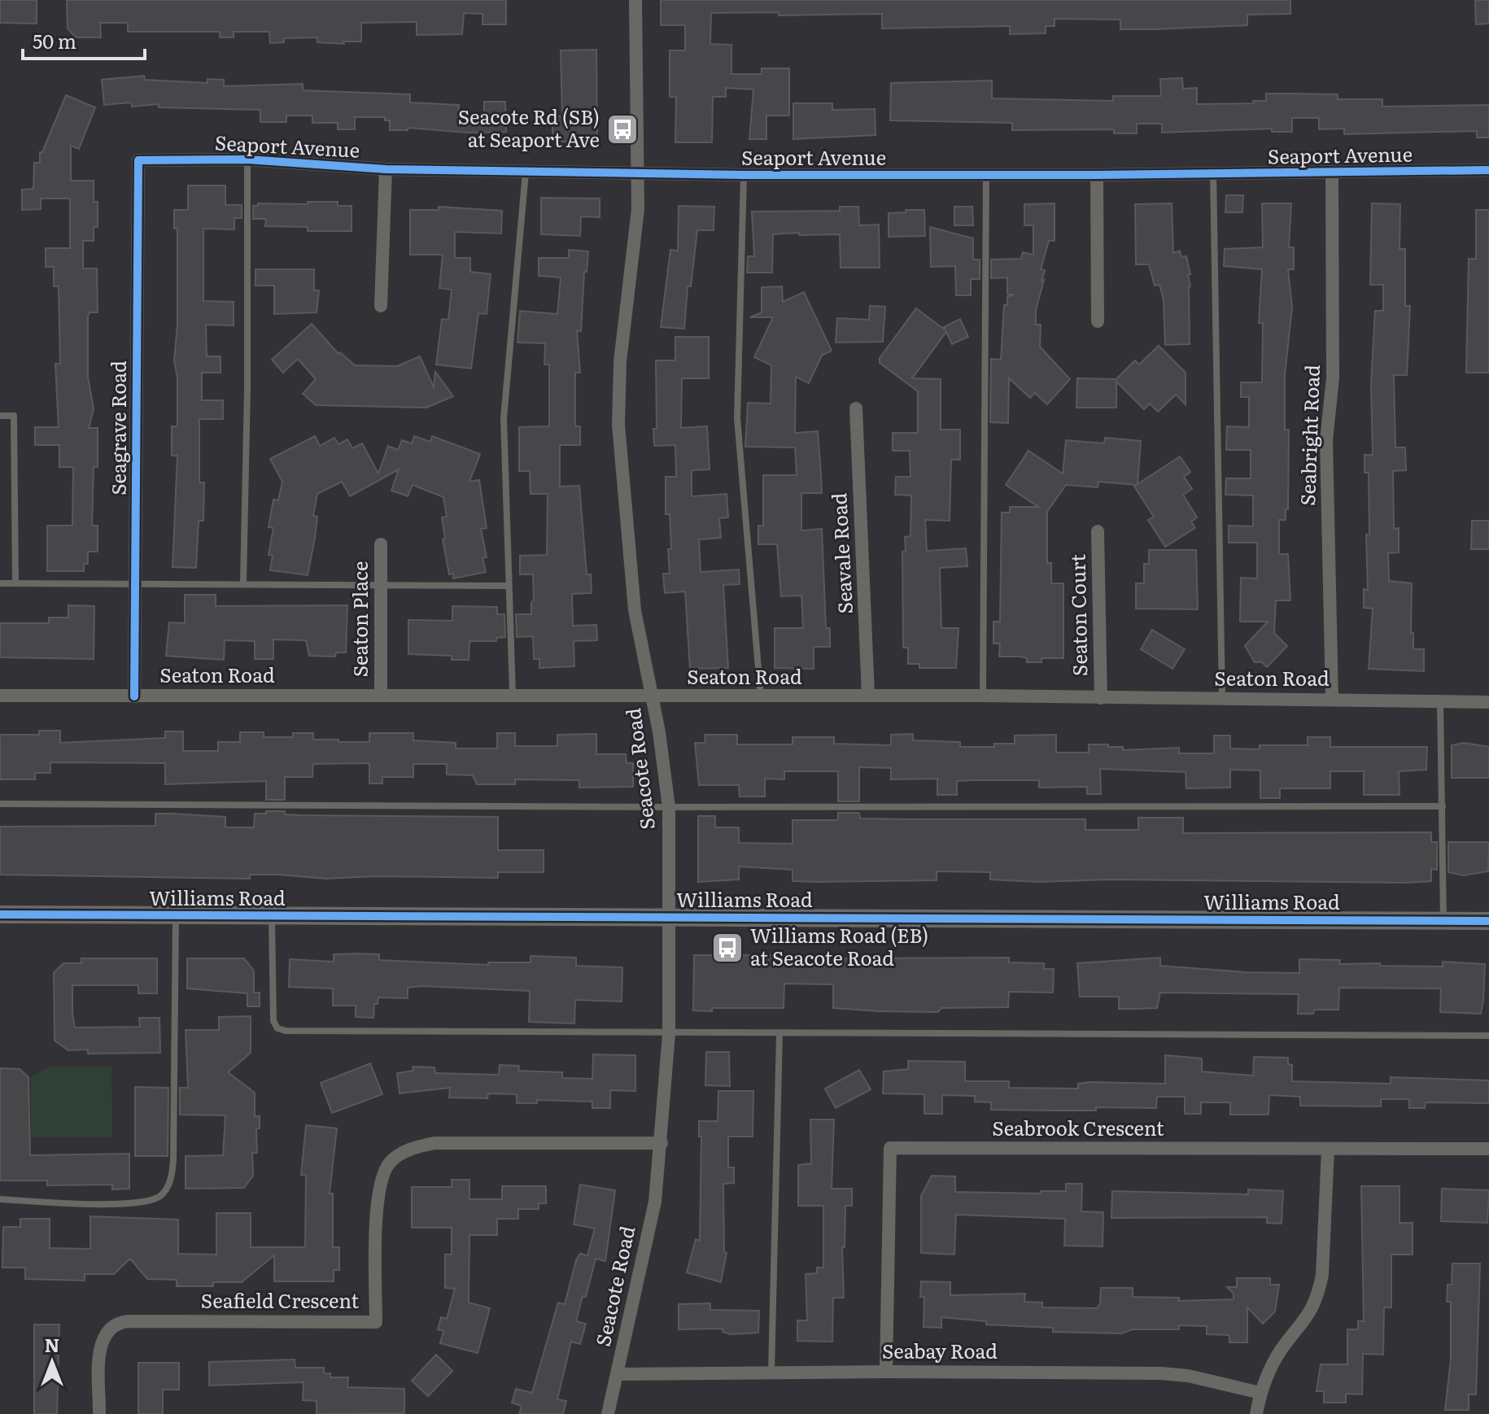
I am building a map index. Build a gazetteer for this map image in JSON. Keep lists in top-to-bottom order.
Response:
{
  "streets": {
    "street": [
      "Seaport Avenue",
      "Seagrave Road",
      "Seabright Road",
      "Seavale Road",
      "Seaton Court",
      "Seaton Place",
      "Seaton Road",
      "Seacote Road",
      "Williams Road",
      "Seabrook Crescent",
      "Seafield Crescent",
      "Seabay Road"
    ]
  },
  "crossings": [
    ["Seaport Avenue", "Seagrave Road"],
    ["Seaport Avenue", "Seabright Road"],
    ["Seaport Avenue", "Seacote Road"],
    ["Seagrave Road", "Seaton Road"],
    ["Seabright Road", "Seaton Road"],
    ["Seavale Road", "Seaton Road"],
    ["Seaton Court", "Seaton Road"],
    ["Seaton Place", "Seaton Road"],
    ["Seaton Road", "Seacote Road"],
    ["Seacote Road", "Williams Road"],
    ["Seacote Road", "Seafield Crescent"],
    ["Seacote Road", "Seabay Road"],
    ["Seabrook Crescent", "Seabay Road"]
  ],
  "places": {
    "bus stop": ["Seacote Rd (SB) at Seaport Ave", "Williams Road (EB) at Seacote Road"]
  },
  "scale_bar": "50 m",
  "north": "top"
}
